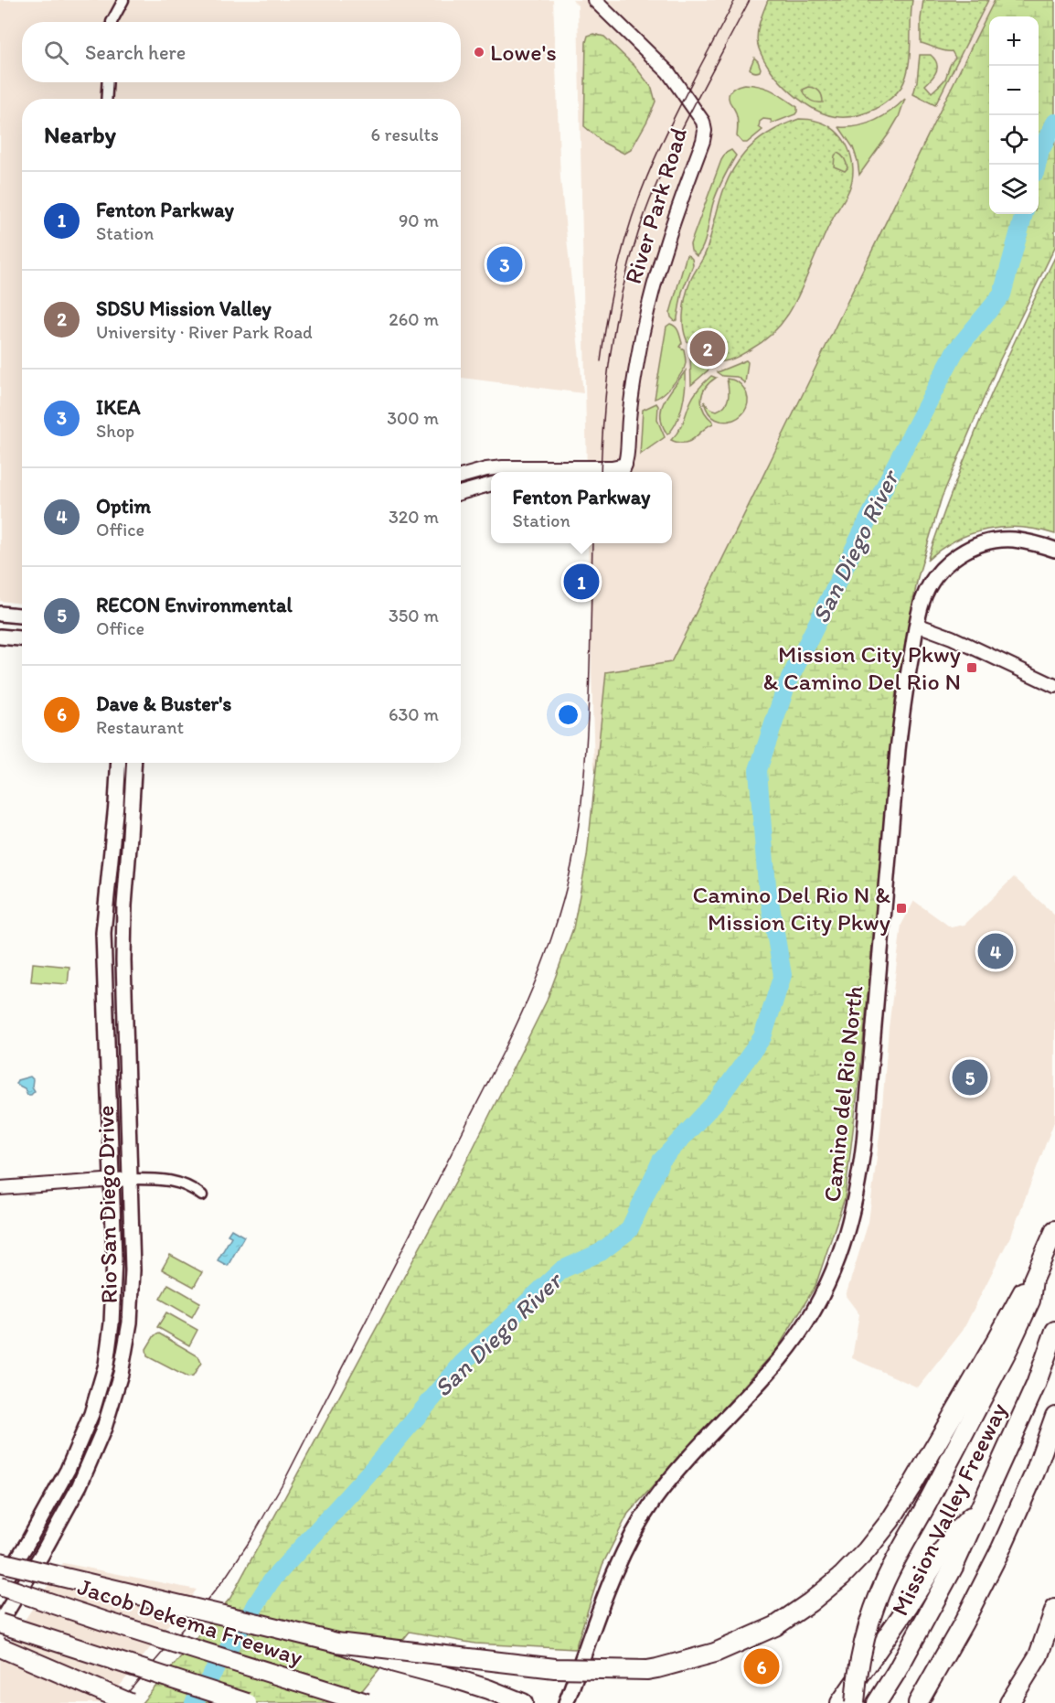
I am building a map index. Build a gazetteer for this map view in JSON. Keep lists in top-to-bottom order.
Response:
{
  "streets": {
    "highway": ["Mission Valley Freeway", "Jacob Dekema Freeway"],
    "main road": ["Camino del Rio North", "Rio San Diego Drive"],
    "street": ["River Park Road"]
  },
  "crossings": [
    ["Rio San Diego Drive", "Jacob Dekema Freeway"]
  ],
  "water": ["San Diego River"],
  "places": {
    "other": ["Lowe's"],
    "transit": ["Mission City Pkwy & Camino Del Rio N", "Camino Del Rio N & Mission City Pkwy"]
  },
  "page": {
    "map_buttons": ["+", "−"],
    "search": "Search here",
    "heading": ["Nearby", "6 results"],
    "list": [
      {
        "mark": "1",
        "name": "Fenton Parkway",
        "note": "Station",
        "value": "90 m"
      },
      {
        "mark": "2",
        "name": "SDSU Mission Valley",
        "note": "University · River Park Road",
        "value": "260 m"
      },
      {
        "mark": "3",
        "name": "IKEA",
        "note": "Shop",
        "value": "300 m"
      },
      {
        "mark": "4",
        "name": "Optim",
        "note": "Office",
        "value": "320 m"
      },
      {
        "mark": "5",
        "name": "RECON Environmental",
        "note": "Office",
        "value": "350 m"
      },
      {
        "mark": "6",
        "name": "Dave & Buster's",
        "note": "Restaurant",
        "value": "630 m"
      }
    ],
    "pins": [
      "3",
      "2",
      "1",
      "4",
      "5",
      "6"
    ],
    "popup": ["Fenton Parkway", "Station"]
  }
}
